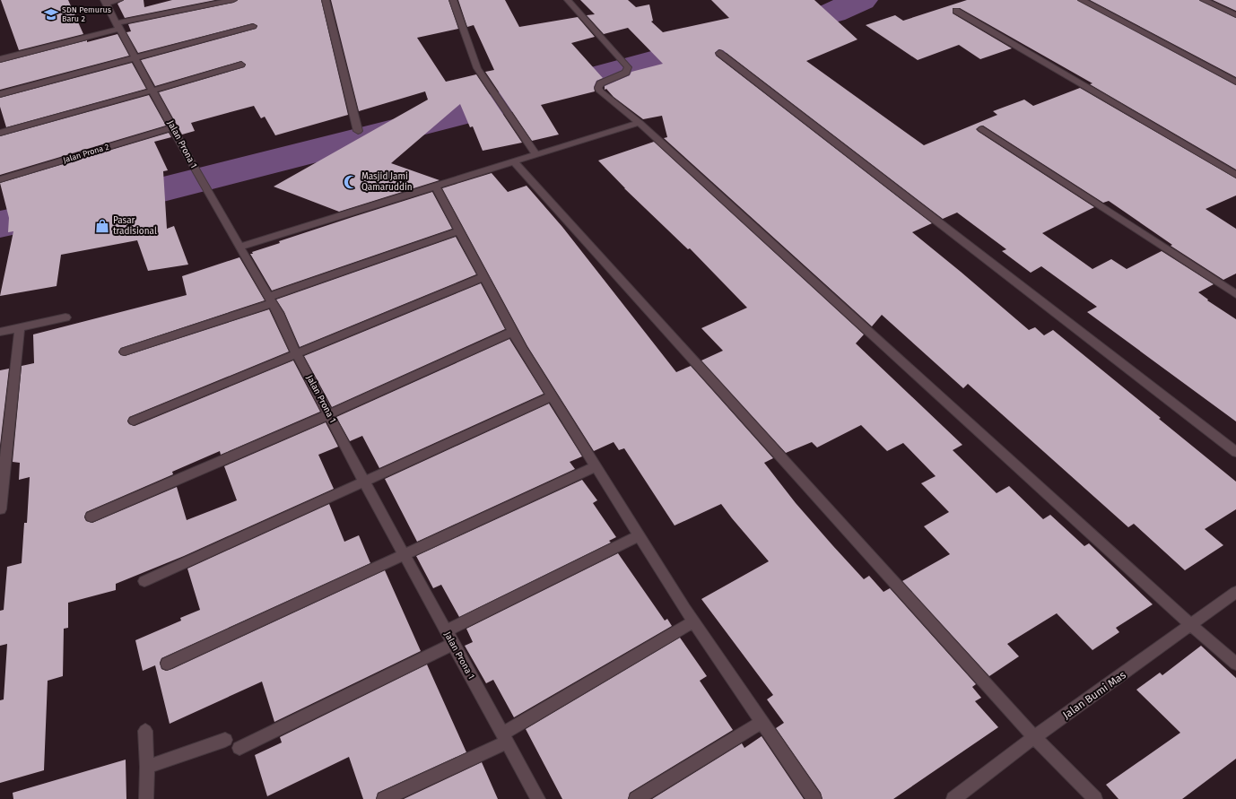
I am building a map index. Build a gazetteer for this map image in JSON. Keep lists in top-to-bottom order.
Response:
{
  "streets": {
    "street": ["Jalan Prona 1", "Jalan Prona 2", "Jalan Bumi Mas"]
  },
  "crossings": [
    ["Jalan Prona 1", "Jalan Prona 2"]
  ],
  "places": {
    "school or university": ["SDN Pemurus Baru 2"],
    "mosque": ["Masjid Jami Qamaruddin"],
    "shop": ["Pasar tradisional"]
  }
}
